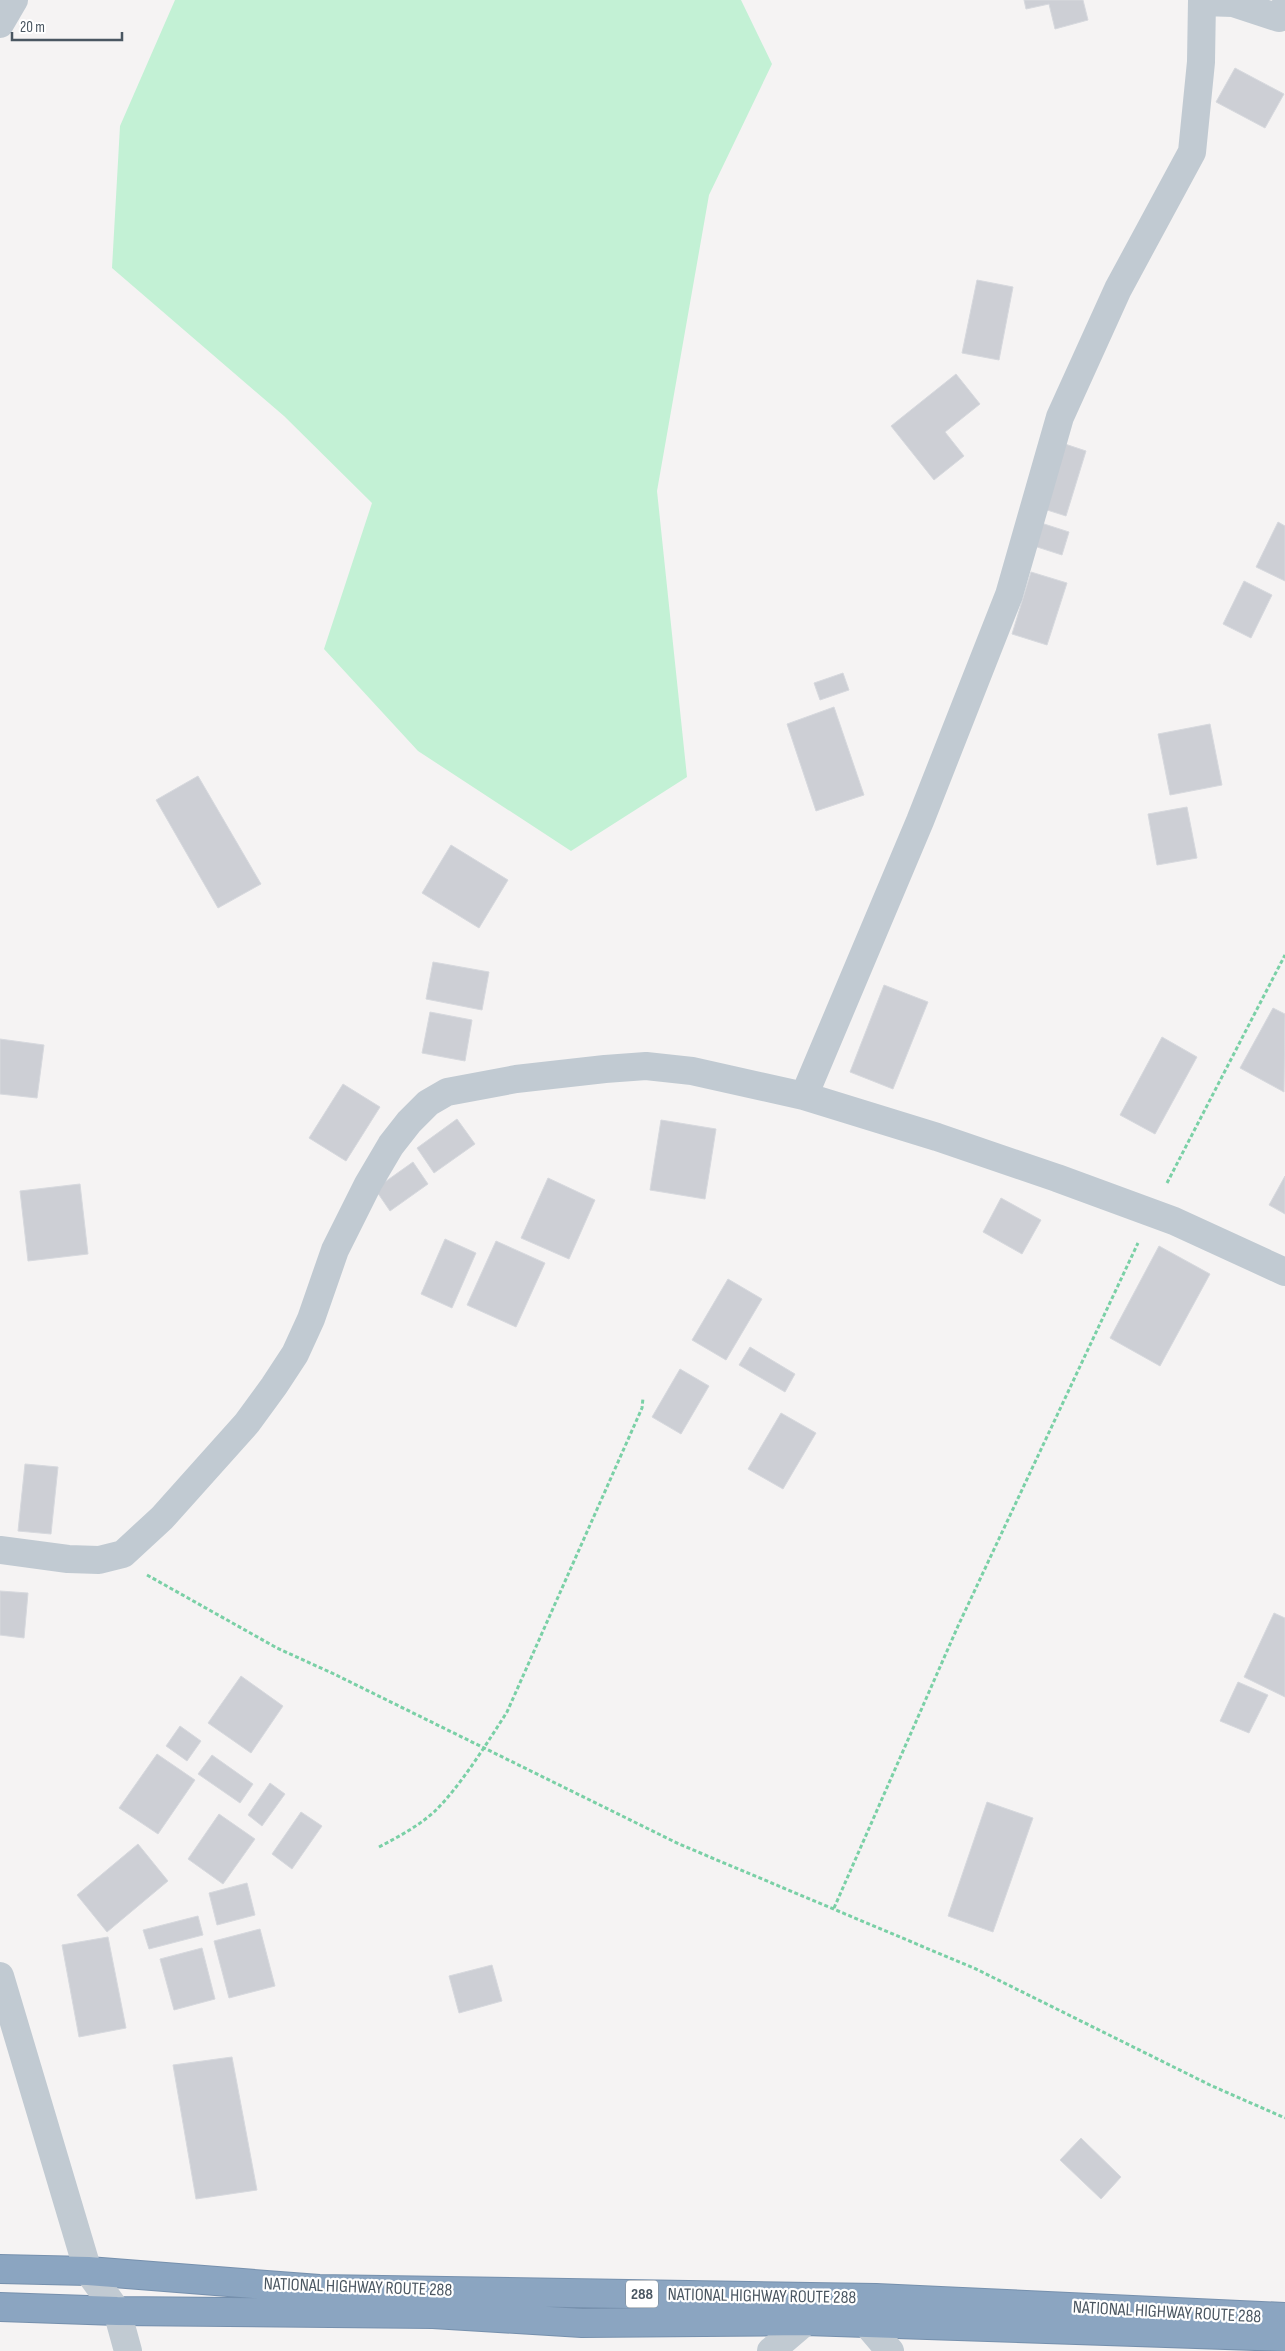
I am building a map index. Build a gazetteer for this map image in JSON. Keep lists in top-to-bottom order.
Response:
{
  "streets": {
    "highway": ["NATIONAL HIGHWAY ROUTE 288", "288"]
  },
  "scale_bar": "20 m"
}
